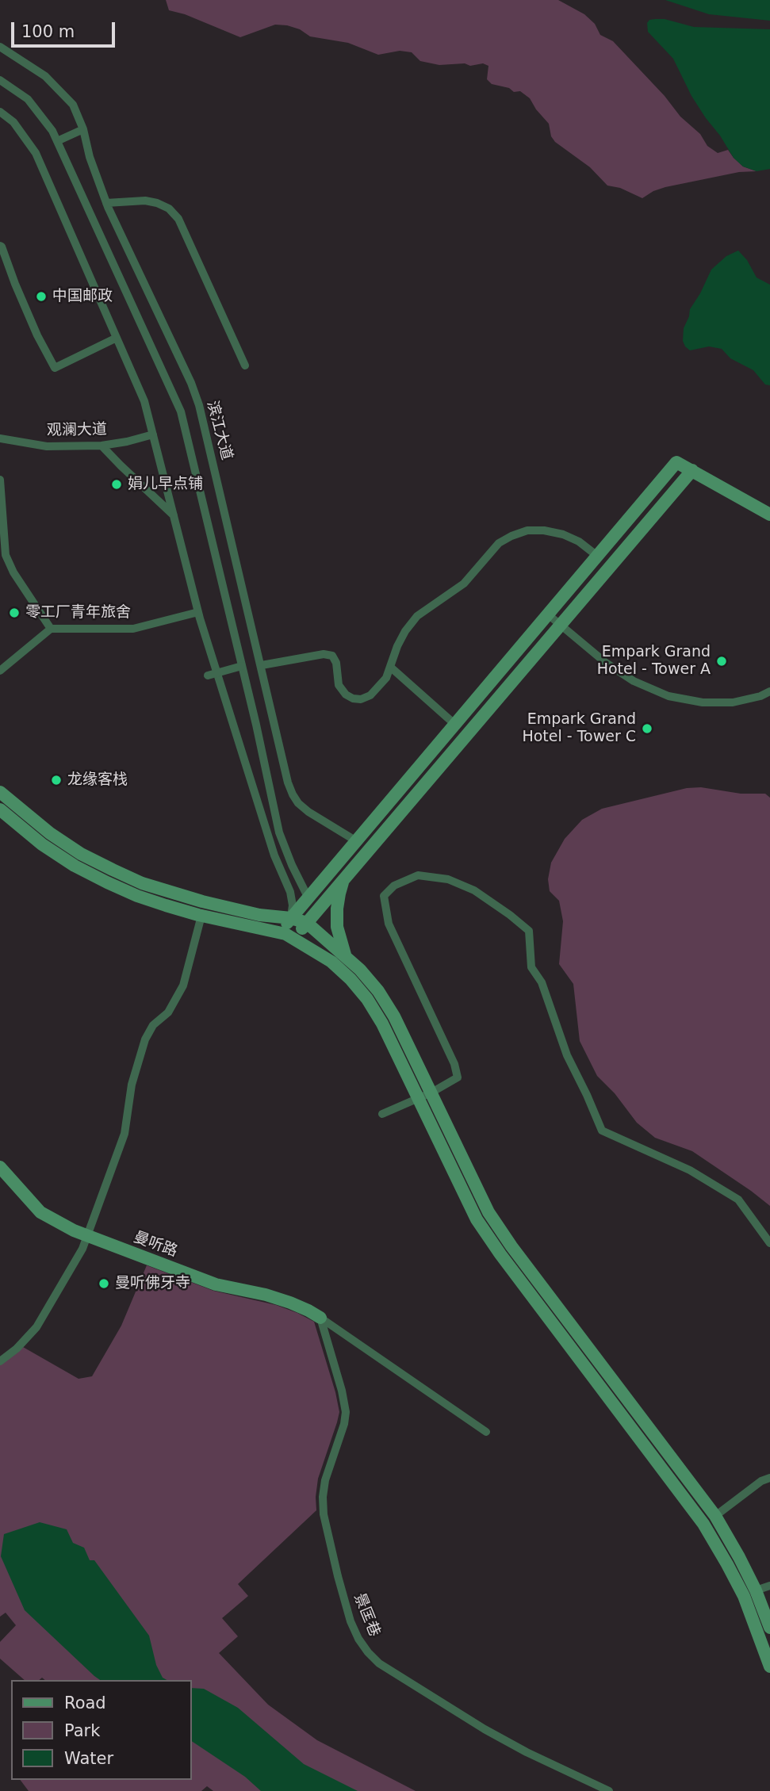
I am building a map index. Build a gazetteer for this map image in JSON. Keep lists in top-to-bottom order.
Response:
{
  "streets": {
    "street": [
      "观澜大道",
      "滨江大道",
      "曼听路",
      "景匡巷"
    ]
  },
  "crossings": [
    ["曼听路", "景匡巷"]
  ],
  "places": [
    "中国邮政",
    "娟儿早点铺",
    "零工厂青年旅舍",
    "Empark Grand Hotel - Tower A",
    "Empark Grand Hotel - Tower C",
    "龙缘客栈",
    "曼听佛牙寺"
  ],
  "legend": ["Road", "Park", "Water"],
  "scale_bar": "100 m"
}
